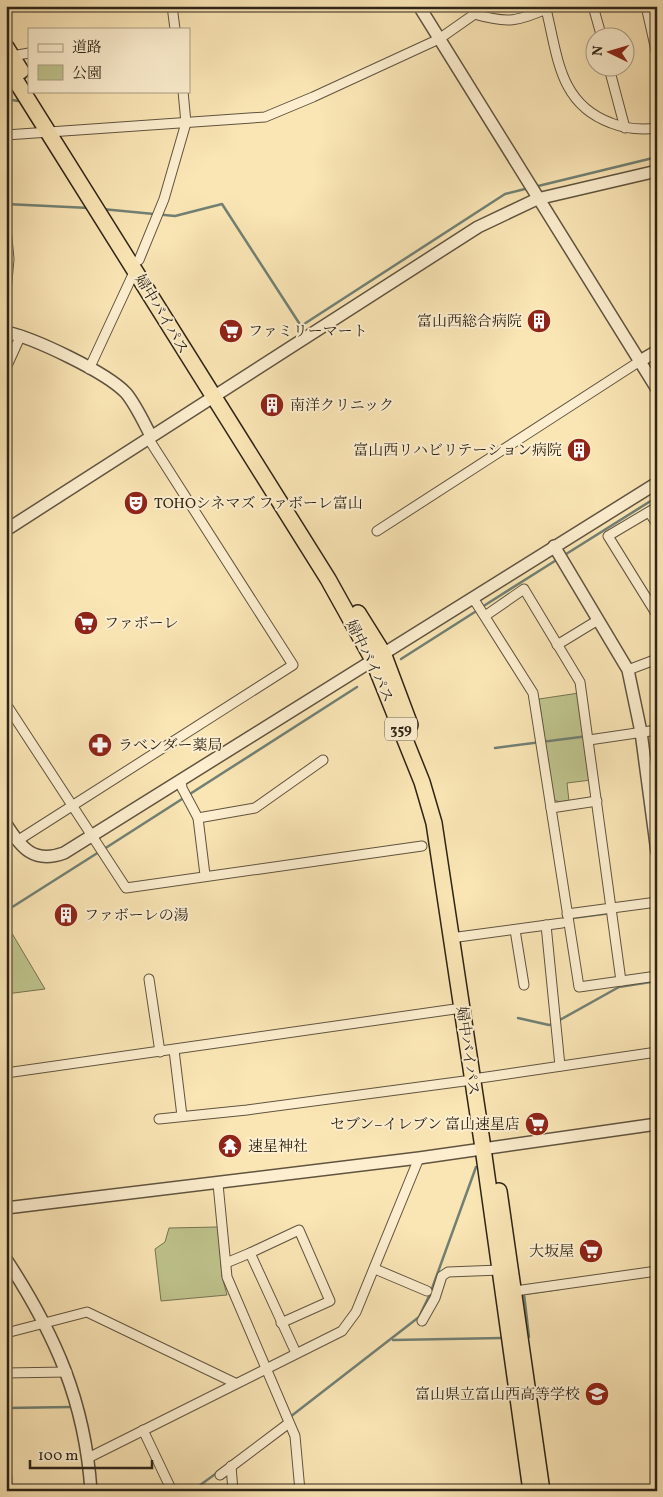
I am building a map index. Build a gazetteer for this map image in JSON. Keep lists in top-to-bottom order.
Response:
{
  "streets": {
    "highway": ["婦中バイパス", "359"]
  },
  "places": {
    "building": [
      "富山西総合病院",
      "南洋クリニック",
      "富山西リハビリテーション病院",
      "ファボーレの湯"
    ],
    "supermarket": [
      "ファミリーマート",
      "ファボーレ",
      "セブン−イレブン 富山速星店",
      "大坂屋"
    ],
    "theatre": ["TOHOシネマズ ファボーレ富山"],
    "pharmacy": ["ラベンダー薬局"],
    "temple": ["速星神社"],
    "school or university": ["富山県立富山西高等学校"]
  },
  "legend": ["道路", "公園"],
  "scale_bar": "100 m",
  "north": "left"
}
